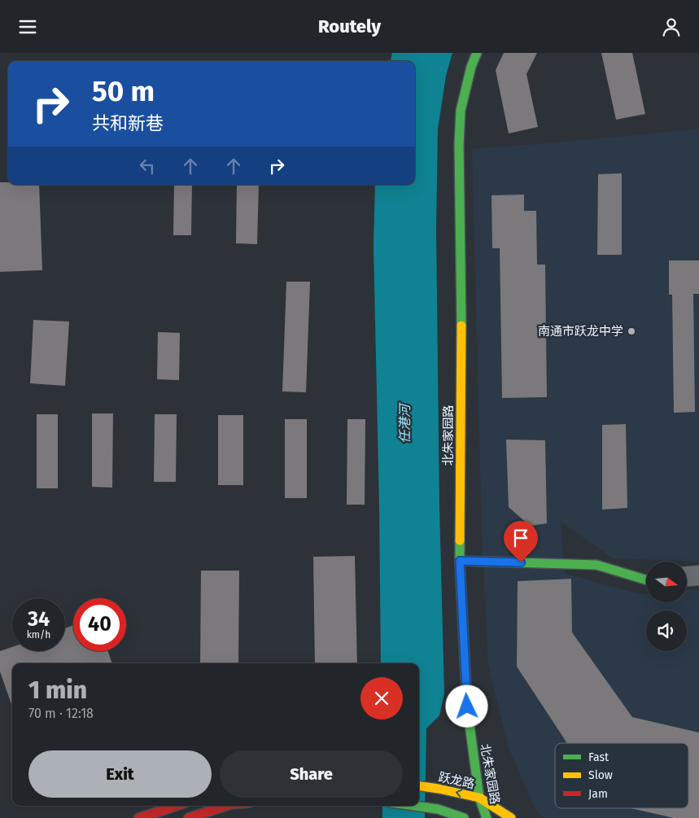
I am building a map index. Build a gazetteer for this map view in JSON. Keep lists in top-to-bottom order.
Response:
{
  "streets": {
    "street": ["北朱家园路", "跃龙路"]
  },
  "crossings": [
    ["北朱家园路", "跃龙路"]
  ],
  "water": ["任港河"],
  "places": ["南通市跃龙中学"],
  "legend": ["Fast", "Slow", "Jam"],
  "north": "right",
  "page": {
    "header": "Routely",
    "turn": ["50 m", "共和新巷"],
    "speed": "34 km/h",
    "limit": "40",
    "heading": ["1 min", "70 m · 12:18"],
    "buttons": ["Exit", "Share"]
  }
}
